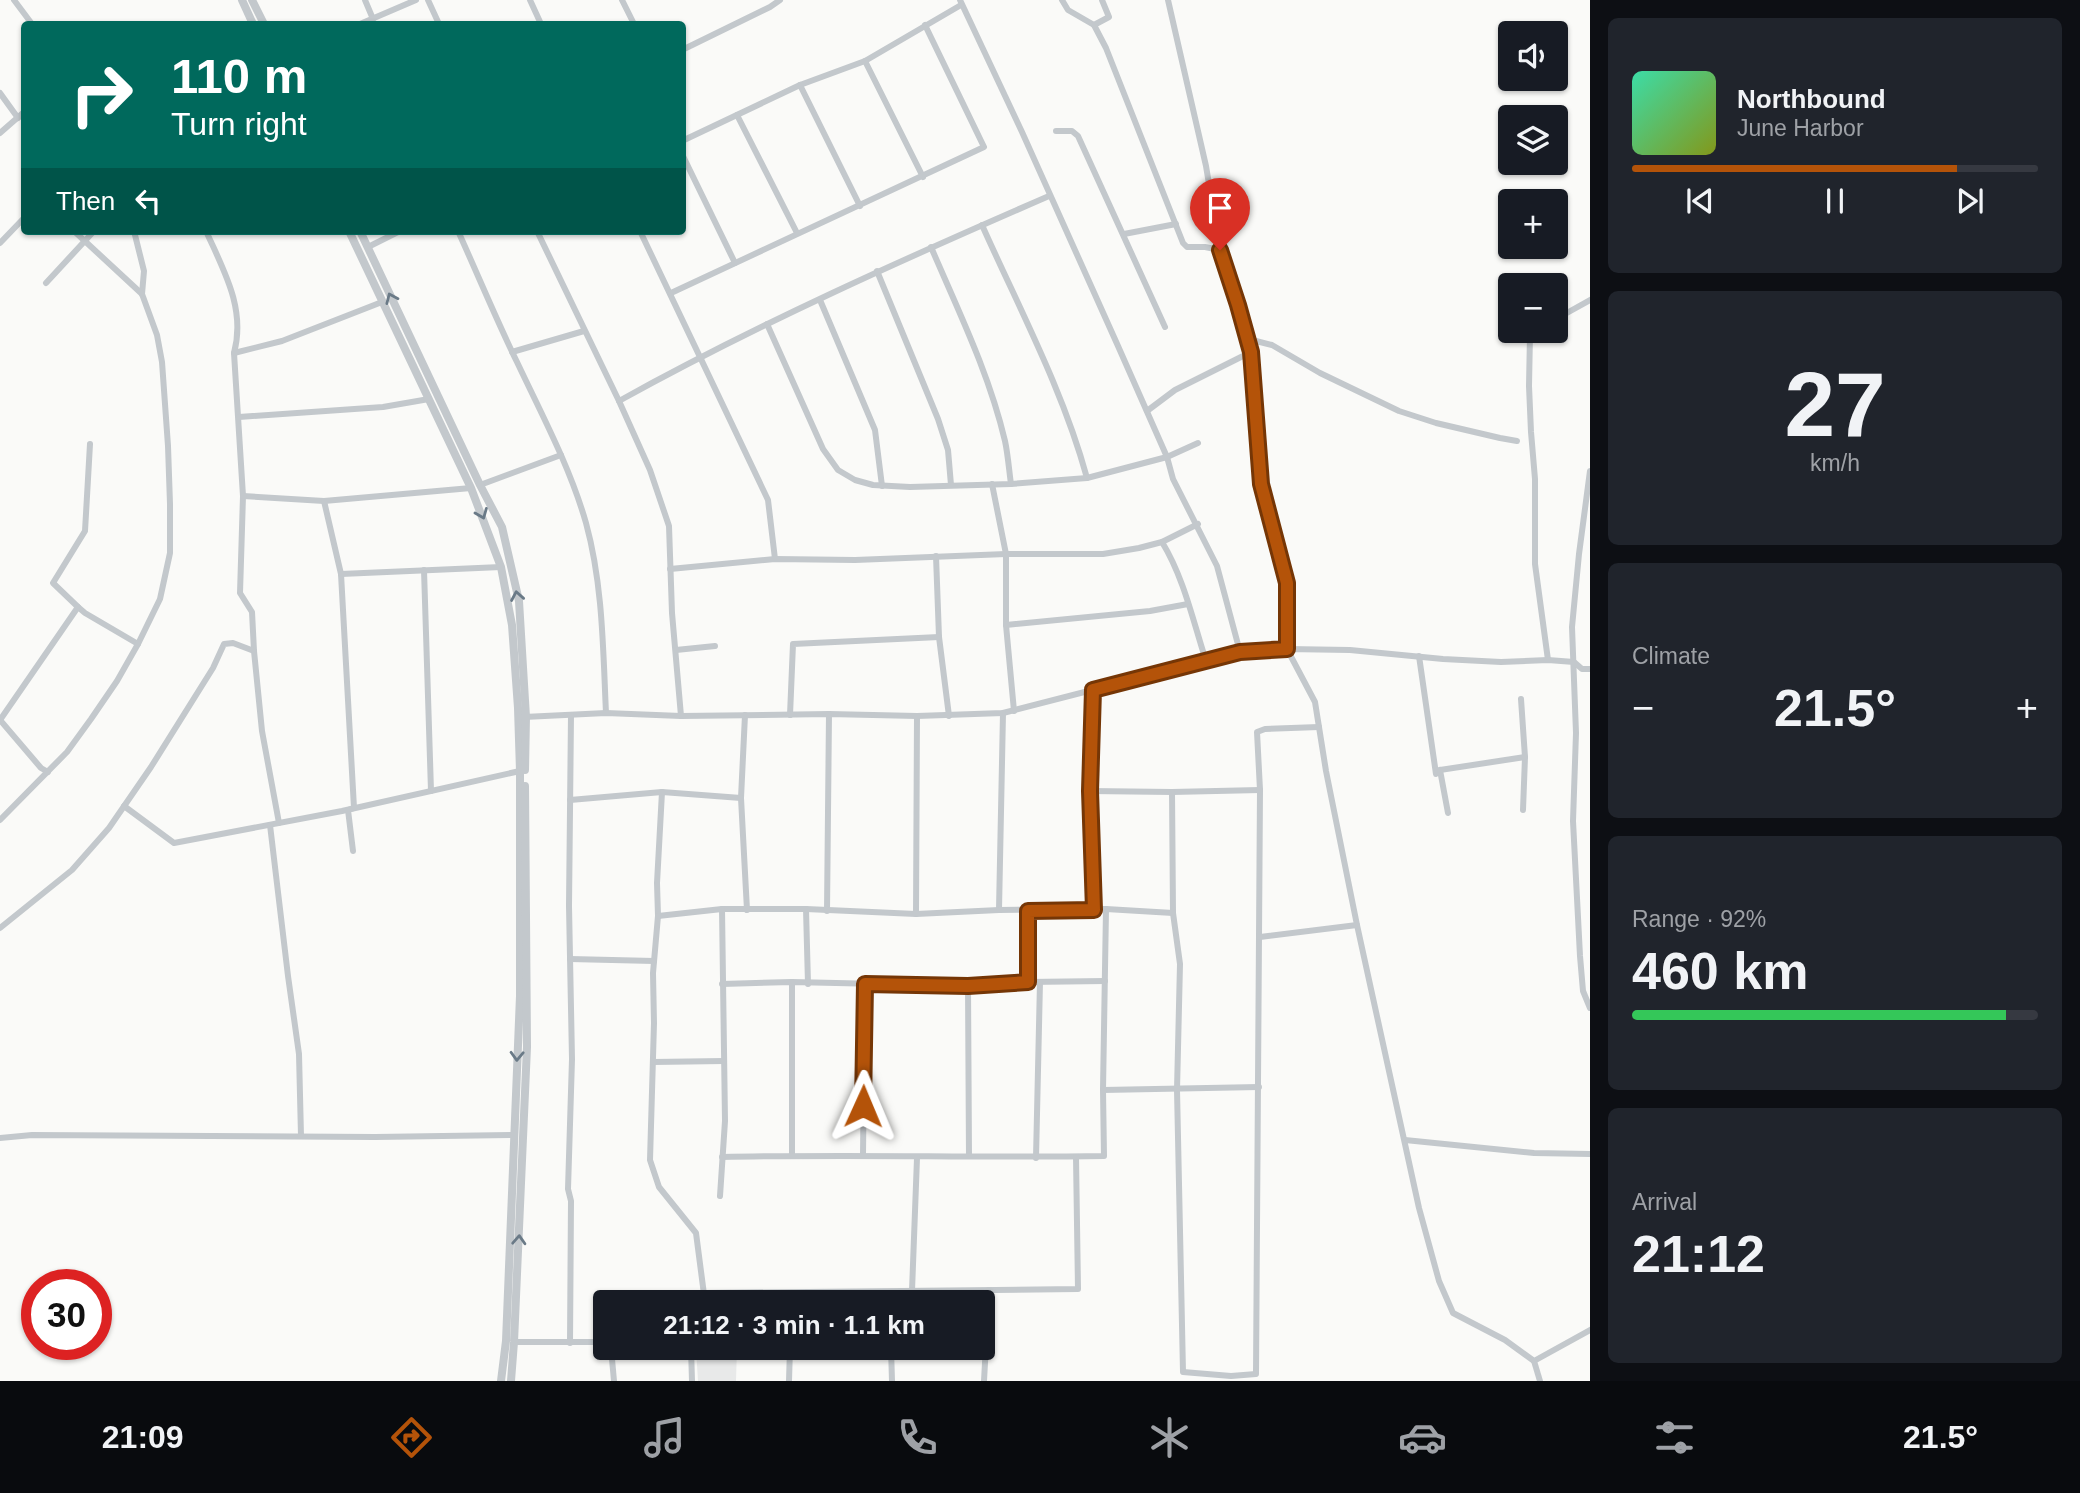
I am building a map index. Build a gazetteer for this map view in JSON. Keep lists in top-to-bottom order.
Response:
{
  "page": {
    "map_buttons": ["+", "−"],
    "turn": ["110 m", "Turn right"],
    "song": ["Northbound", "June Harbor"],
    "then": "Then",
    "tile": [
      ["27", "km/h"],
      "Climate",
      ["Range · 92%", "460 km"],
      ["Arrival", "21:12"]
    ],
    "heat": ["−", "21.5°", "+"],
    "limit": "30",
    "trip": "21:12 · 3 min · 1.1 km",
    "tabs": ["21:09", "21.5°"]
  }
}
